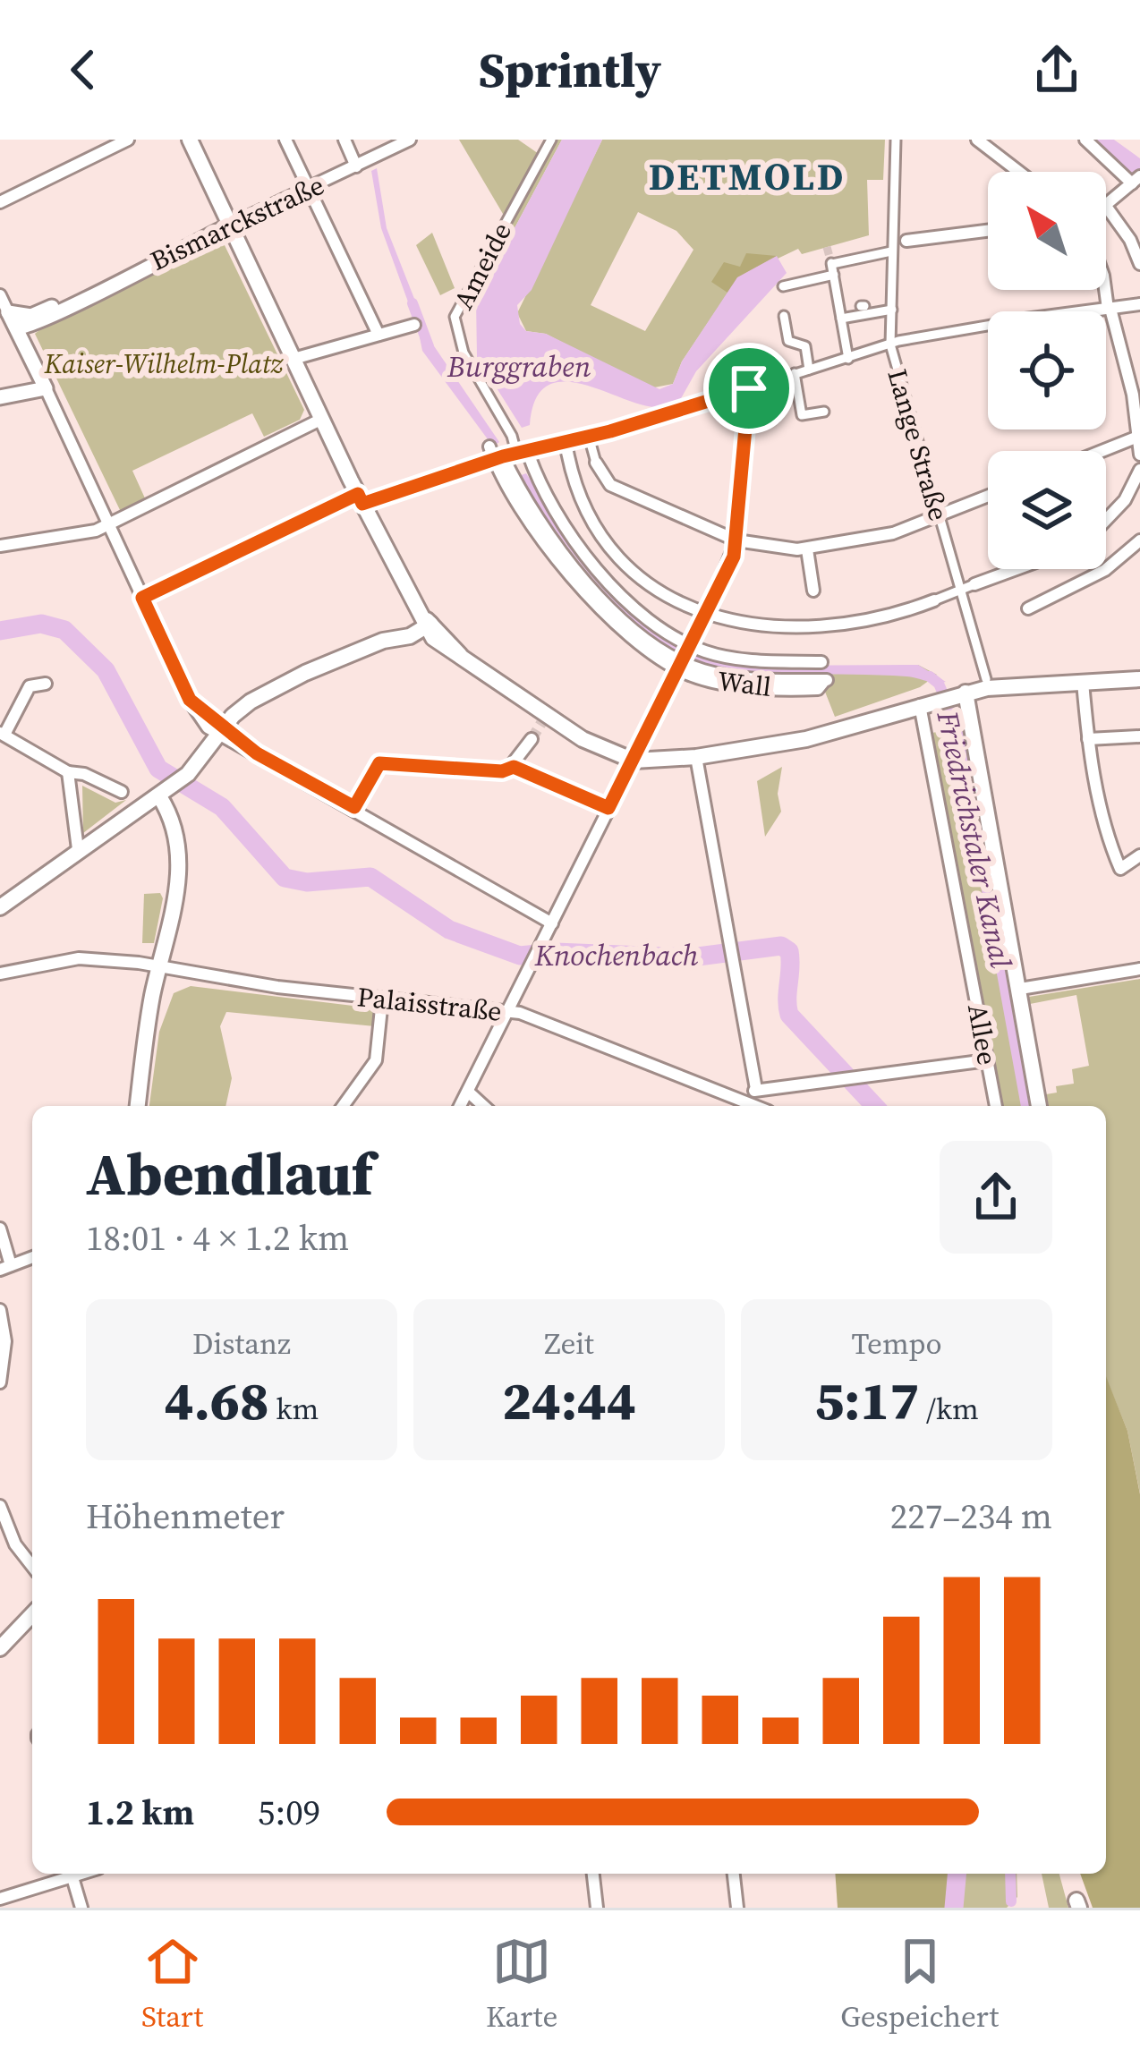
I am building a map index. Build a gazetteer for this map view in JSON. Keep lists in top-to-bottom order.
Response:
{
  "streets": {
    "street": [
      "Bismarckstraße",
      "Ameide",
      "Lange Straße",
      "Wall",
      "Palaisstraße",
      "Allee"
    ]
  },
  "districts": ["DETMOLD"],
  "water": ["Burggraben", "Friedrichstaler Kanal", "Knochenbach"],
  "parks": ["Kaiser-Wilhelm-Platz"],
  "north": "top left",
  "page": {
    "header": "Sprintly",
    "heading": ["Abendlauf", "18:01 · 4 × 1.2 km"],
    "stats": [
      ["Distanz", "4.68 km"],
      ["Zeit", "24:44"],
      ["Tempo", "5:17 /km"]
    ],
    "chart": ["Höhenmeter", "227–234 m"],
    "list": [
      {
        "name": "1.2 km",
        "note": "5:09"
      }
    ],
    "tabs": ["Start", "Karte", "Gespeichert"]
  }
}
